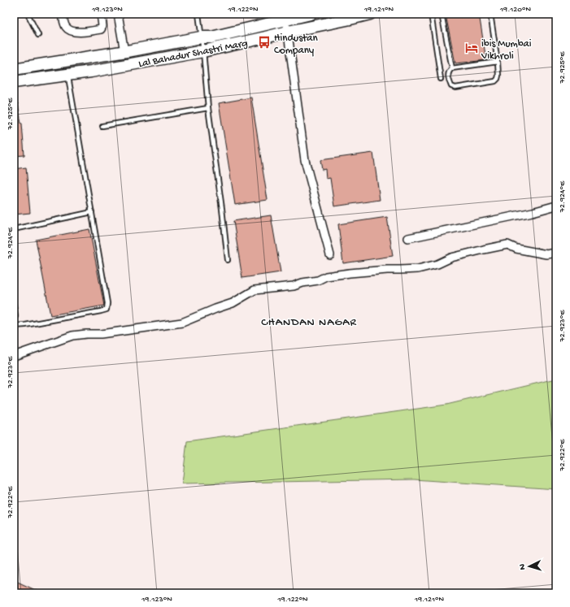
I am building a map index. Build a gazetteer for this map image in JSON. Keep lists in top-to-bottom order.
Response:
{
  "streets": {
    "main road": ["Lal Bahadur Shastri Marg"]
  },
  "districts": ["CHANDAN NAGAR"],
  "places": {
    "bus stop": ["Hindustan Company"],
    "hotel": ["ibis Mumbai Vikhroli"]
  },
  "north": "left",
  "coordinates": [
    "19.123°N",
    "19.122°N",
    "19.121°N",
    "19.120°N",
    "72.925°E",
    "72.924°E",
    "72.923°E",
    "72.922°E"
  ]
}
